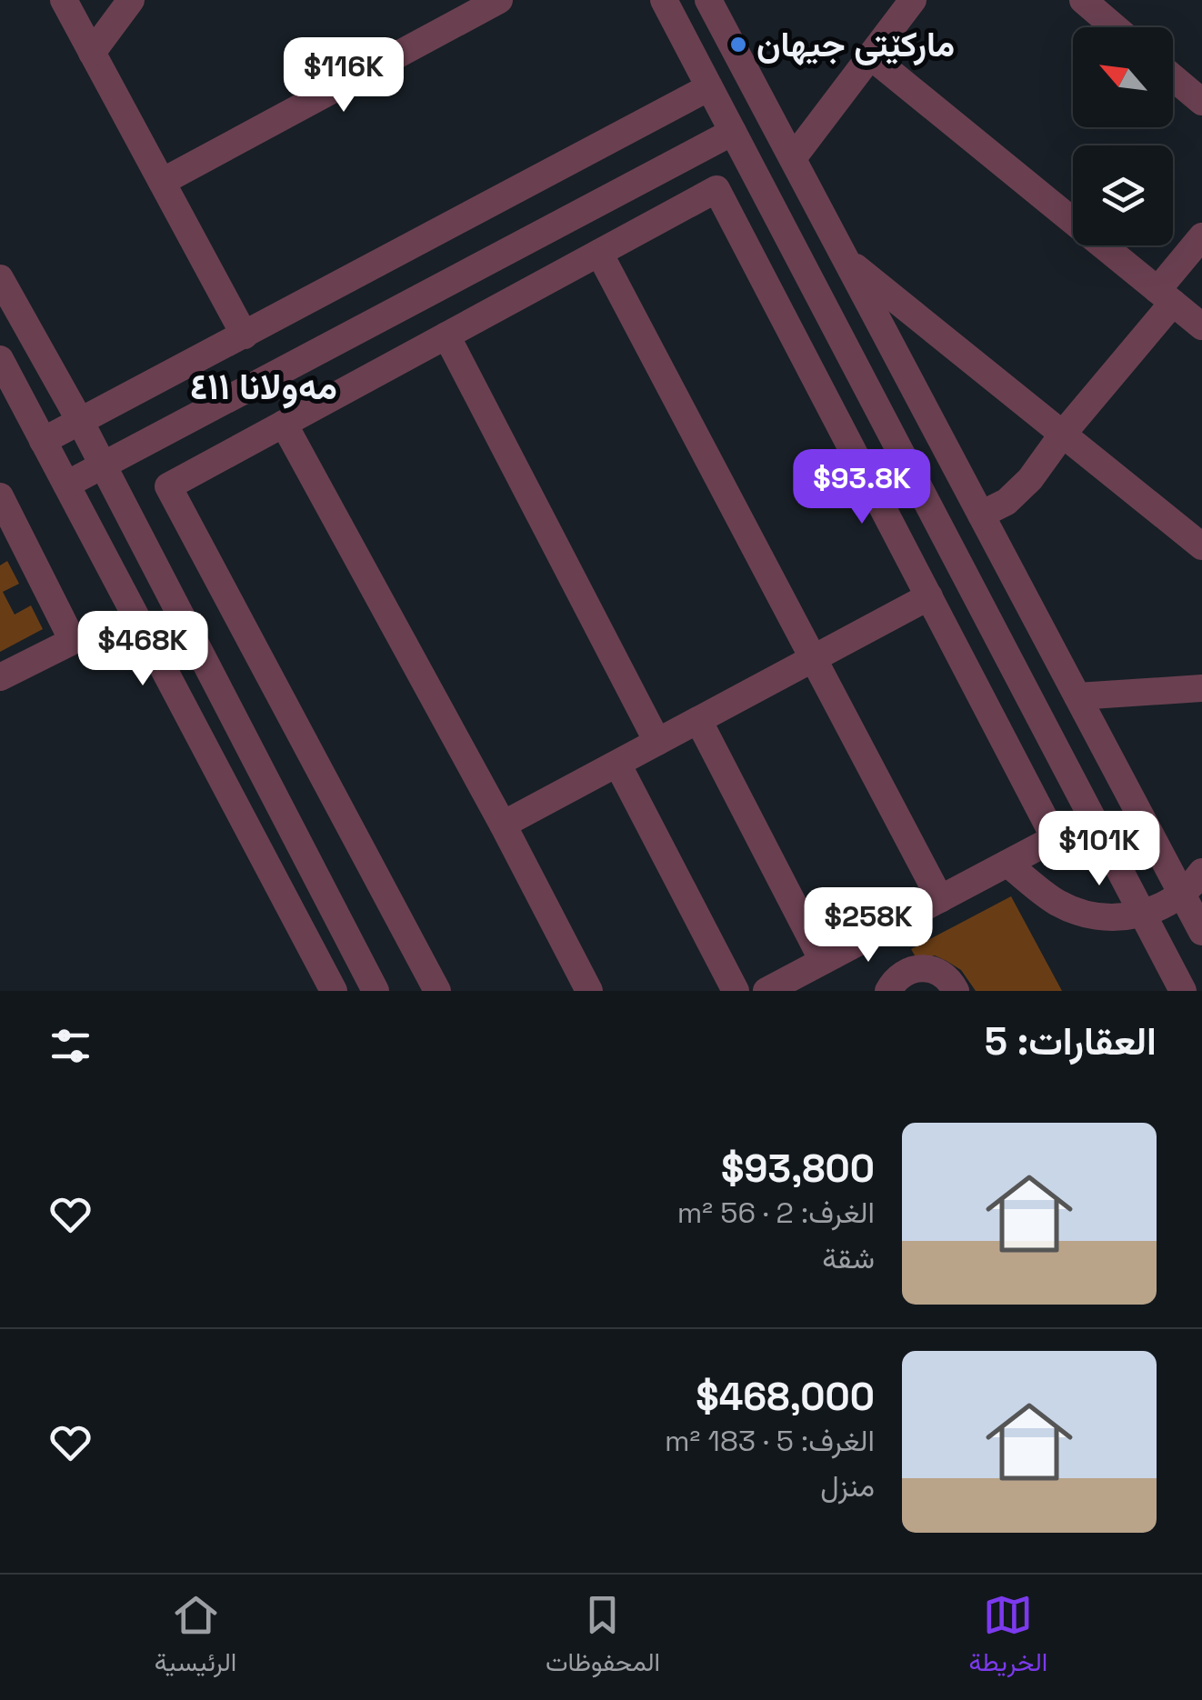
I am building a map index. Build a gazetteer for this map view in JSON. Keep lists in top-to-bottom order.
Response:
{
  "districts": ["مەولانا ٤١١"],
  "places": ["مارکێتی جیهان"],
  "north": "top left",
  "page": {
    "price": [
      "$116K",
      "$93.8K",
      "$468K",
      "$101K",
      "$258K"
    ],
    "heading": "العقارات: 5",
    "list": [
      {
        "name": "$93,800",
        "note": "الغرف: 2 · 56 m² · شقة"
      },
      {
        "name": "$468,000",
        "note": "الغرف: 5 · 183 m² · منزل"
      }
    ],
    "tabs": ["الخريطة", "المحفوظات", "الرئيسية"]
  }
}
